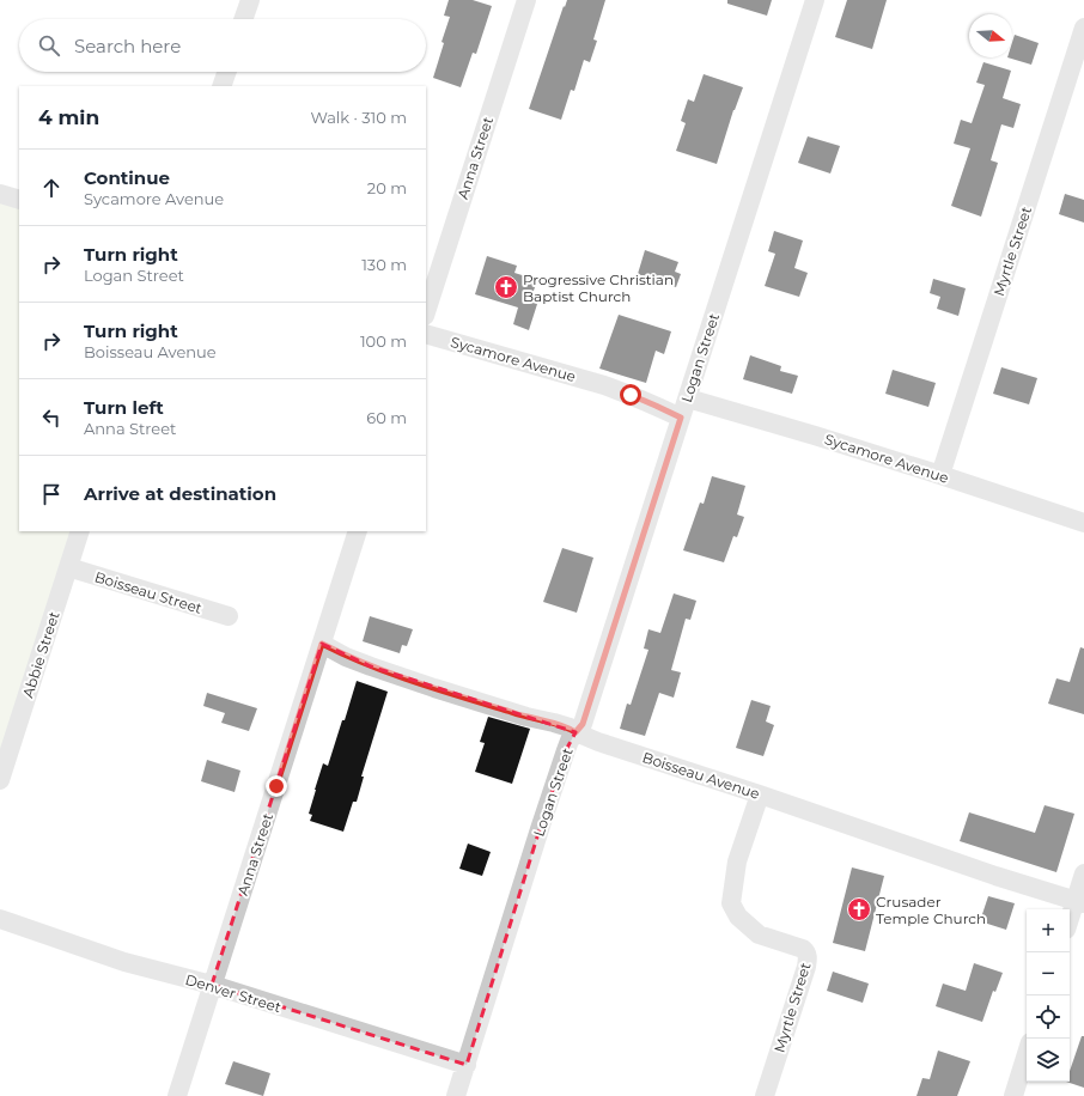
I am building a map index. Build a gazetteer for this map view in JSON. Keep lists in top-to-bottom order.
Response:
{
  "streets": {
    "street": [
      "Anna Street",
      "Myrtle Street",
      "Logan Street",
      "Sycamore Avenue",
      "Boisseau Street",
      "Abbie Street",
      "Boisseau Avenue",
      "Denver Street"
    ]
  },
  "crossings": [
    ["Anna Street", "Boisseau Avenue"],
    ["Anna Street", "Denver Street"],
    ["Myrtle Street", "Sycamore Avenue"],
    ["Myrtle Street", "Boisseau Avenue"],
    ["Logan Street", "Sycamore Avenue"],
    ["Logan Street", "Boisseau Avenue"],
    ["Logan Street", "Denver Street"],
    ["Boisseau Street", "Abbie Street"]
  ],
  "places": {
    "church": ["Progressive Christian Baptist Church", "Crusader Temple Church"]
  },
  "north": "right",
  "page": {
    "search": "Search here",
    "heading": ["4 min", "Walk · 310 m"],
    "list": [
      ["Continue", "Sycamore Avenue", "20 m"],
      ["Turn right", "Logan Street", "130 m"],
      ["Turn right", "Boisseau Avenue", "100 m"],
      ["Turn left", "Anna Street", "60 m"],
      "Arrive at destination"
    ],
    "map_buttons": ["+", "−"]
  }
}
